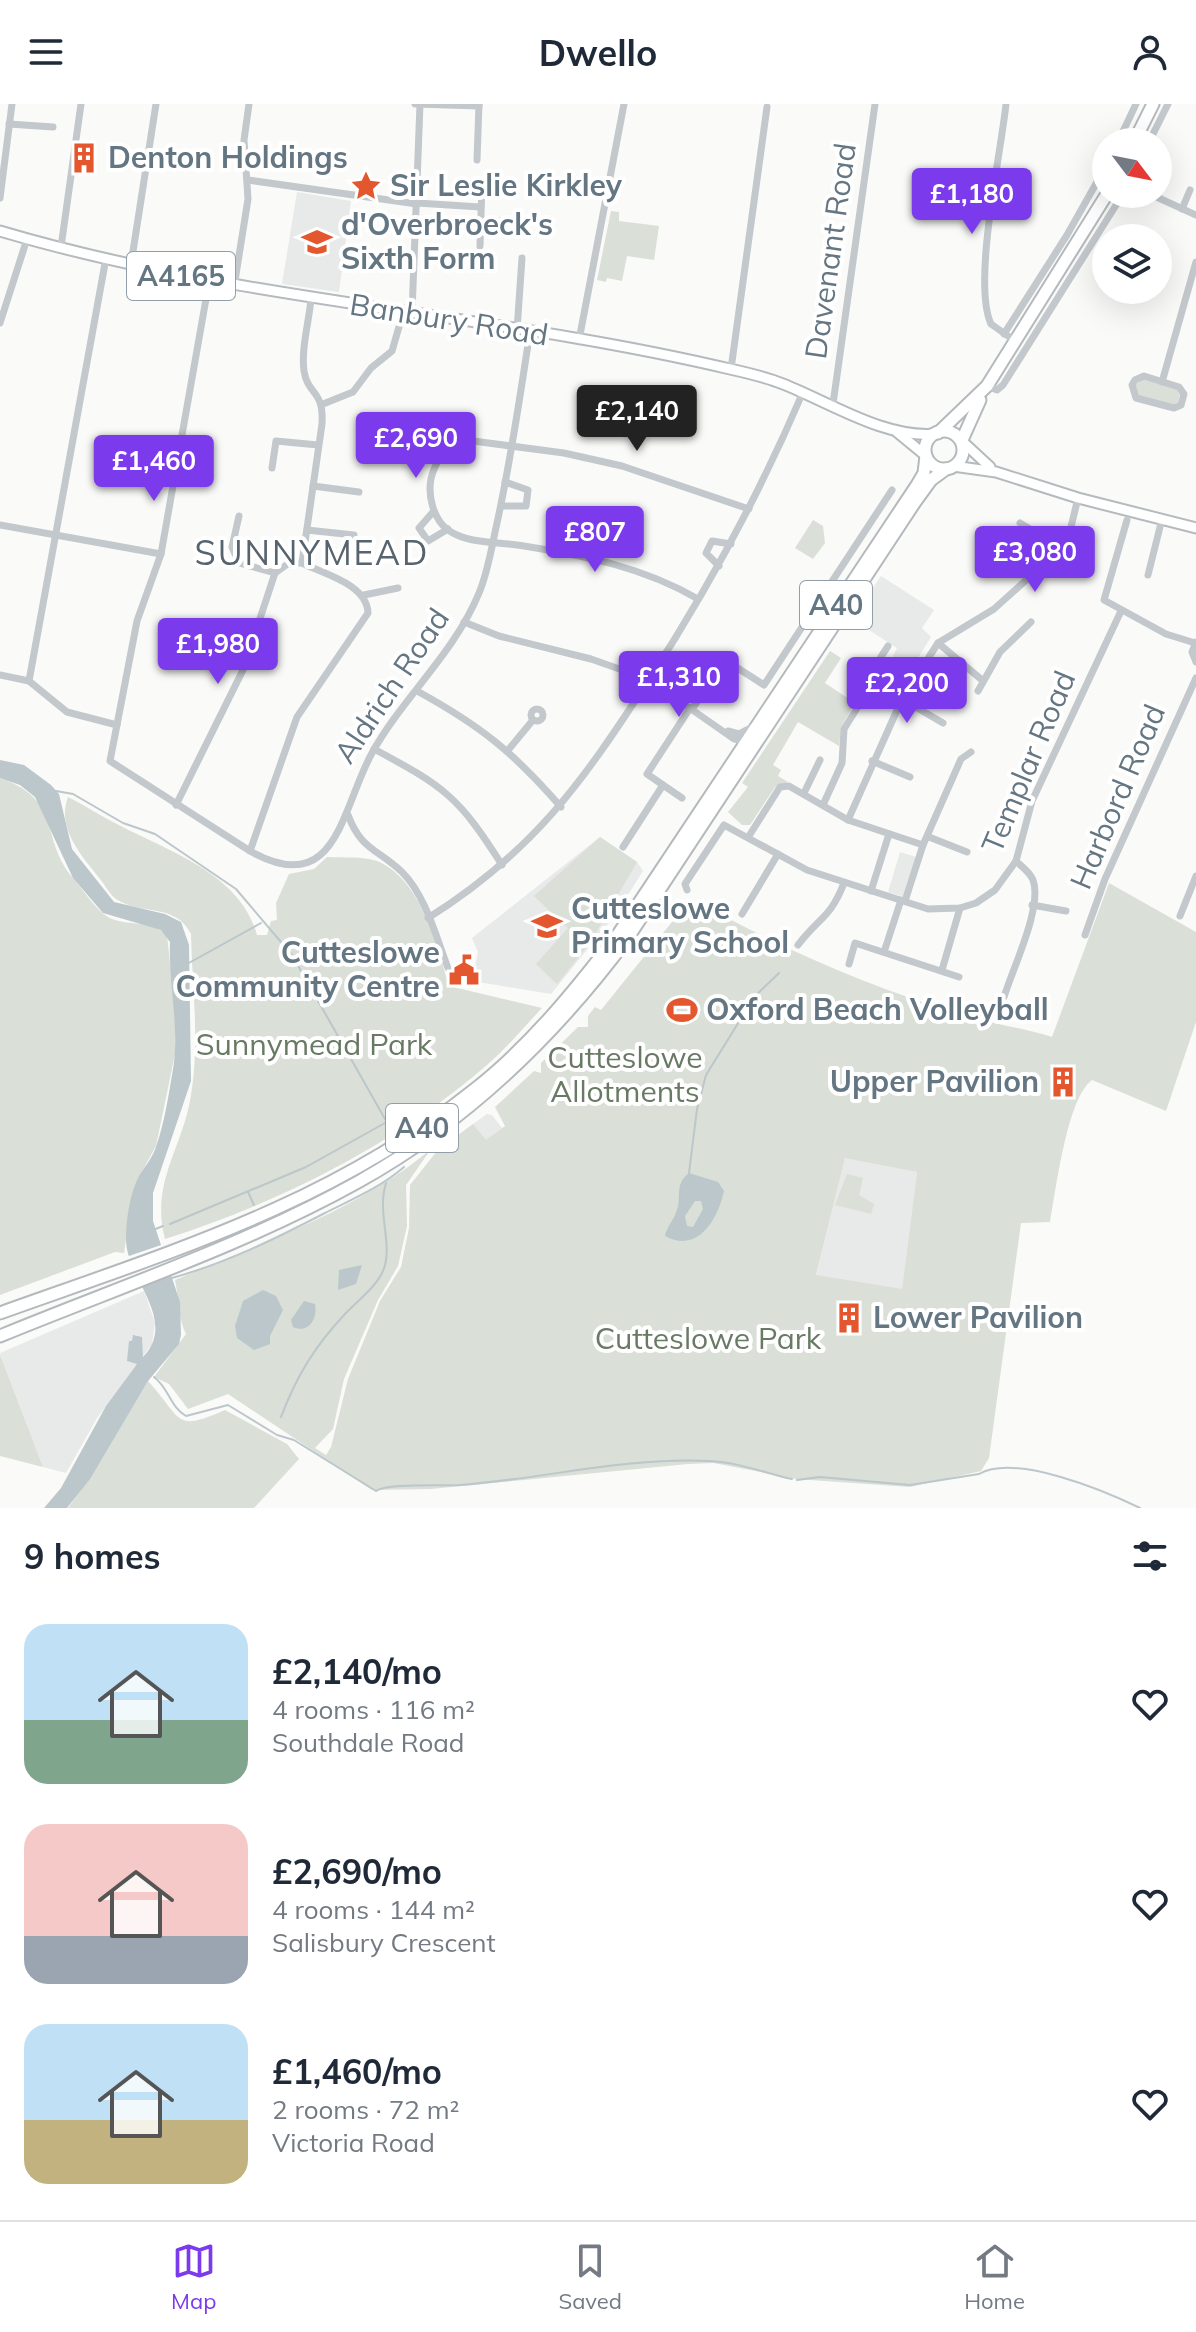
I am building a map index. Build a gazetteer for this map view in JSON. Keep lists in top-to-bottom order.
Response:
{
  "streets": {
    "highway": ["A40"],
    "main road": ["A4165", "Banbury Road"],
    "street": [
      "Davenant Road",
      "Aldrich Road",
      "Templar Road",
      "Harbord Road"
    ]
  },
  "crossings": [
    ["Davenant Road", "Banbury Road"],
    ["Banbury Road", "A40"],
    ["Banbury Road", "Aldrich Road"]
  ],
  "districts": ["SUNNYMEAD"],
  "parks": ["Sunnymead Park", "Cutteslowe Allotments", "Cutteslowe Park"],
  "places": {
    "building": ["Denton Holdings", "Upper Pavilion", "Lower Pavilion"],
    "place": ["Sir Leslie Kirkley"],
    "school or university": ["d'Overbroeck's Sixth Form", "Cutteslowe Primary School"],
    "public building": ["Cutteslowe Community Centre"],
    "sports": ["Oxford Beach Volleyball"]
  },
  "north": "bottom right",
  "page": {
    "header": "Dwello",
    "price": [
      "£1,180",
      "£2,140",
      "£2,690",
      "£1,460",
      "£807",
      "£3,080",
      "£1,980",
      "£1,310",
      "£2,200"
    ],
    "heading": "9 homes",
    "list": [
      {
        "name": "£2,140/mo",
        "note": "4 rooms · 116 m² · Southdale Road"
      },
      {
        "name": "£2,690/mo",
        "note": "4 rooms · 144 m² · Salisbury Crescent"
      },
      {
        "name": "£1,460/mo",
        "note": "2 rooms · 72 m² · Victoria Road"
      }
    ],
    "tabs": ["Map", "Saved", "Home"]
  }
}
